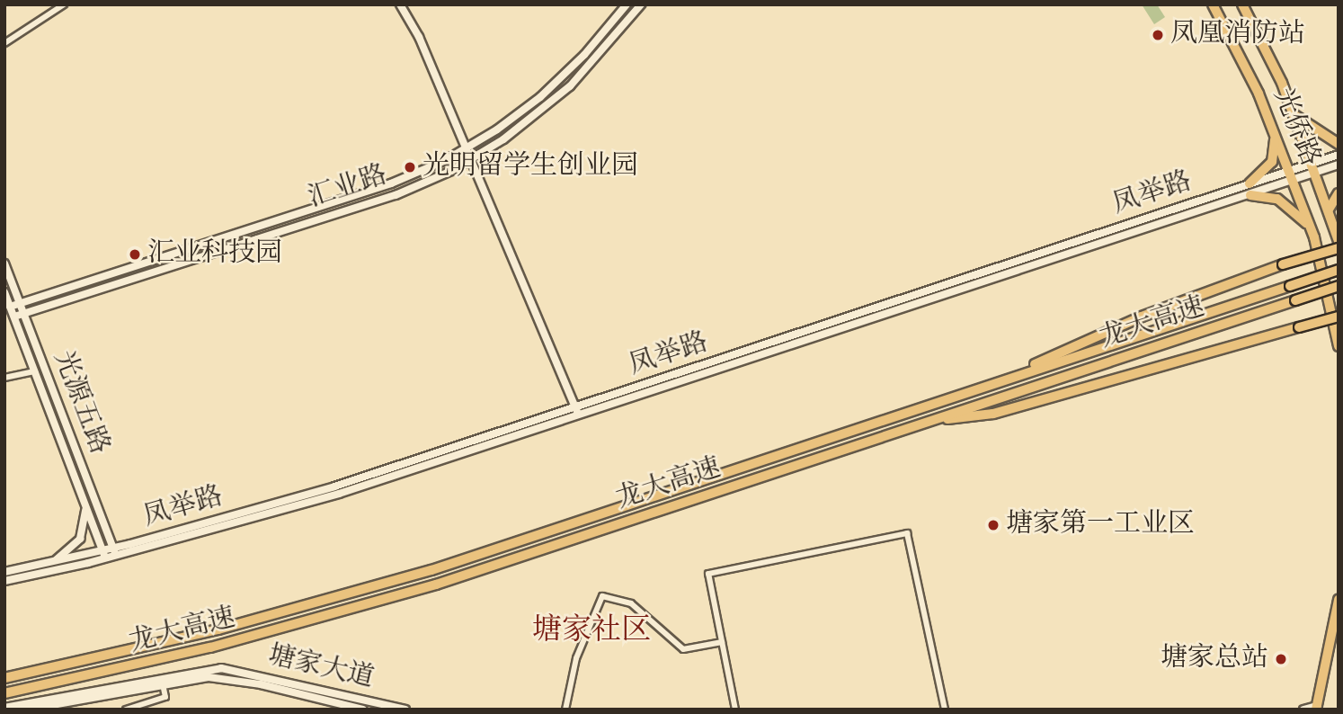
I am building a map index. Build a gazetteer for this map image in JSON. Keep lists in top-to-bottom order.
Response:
{
  "streets": {
    "highway": ["龙大高速"],
    "main road": ["光侨路"],
    "street": [
      "汇业路",
      "凤举路",
      "光源五路",
      "塘家大道"
    ]
  },
  "crossings": [
    ["光侨路", "凤举路"],
    ["汇业路", "光源五路"],
    ["凤举路", "光源五路"]
  ],
  "districts": ["塘家社区"],
  "places": [
    "凤凰消防站",
    "光明留学生创业园",
    "汇业科技园",
    "塘家第一工业区",
    "塘家总站"
  ]
}
